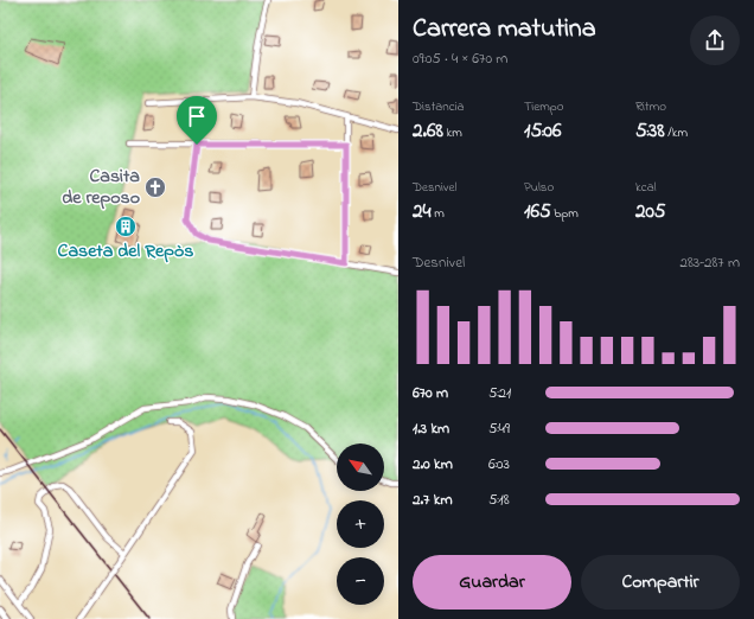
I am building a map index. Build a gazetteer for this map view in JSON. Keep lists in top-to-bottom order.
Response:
{
  "places": {
    "church": ["Casita de reposo"],
    "building": ["Caseta del Repòs"]
  },
  "north": "top left",
  "page": {
    "heading": ["Carrera matutina", "09:05 · 4 × 670 m"],
    "stats": [
      ["Distancia", "2.68 km"],
      ["Tiempo", "15:06"],
      ["Ritmo", "5:38 /km"],
      ["Desnivel", "24 m"],
      ["Pulso", "165 bpm"],
      ["kcal", "205"]
    ],
    "chart": ["Desnivel", "283–287 m"],
    "list": [
      {
        "name": "670 m",
        "note": "5:21"
      },
      {
        "name": "1.3 km",
        "note": "5:49"
      },
      {
        "name": "2.0 km",
        "note": "6:03"
      },
      {
        "name": "2.7 km",
        "note": "5:18"
      }
    ],
    "map_buttons": ["+", "−"],
    "buttons": ["Guardar", "Compartir"]
  }
}
